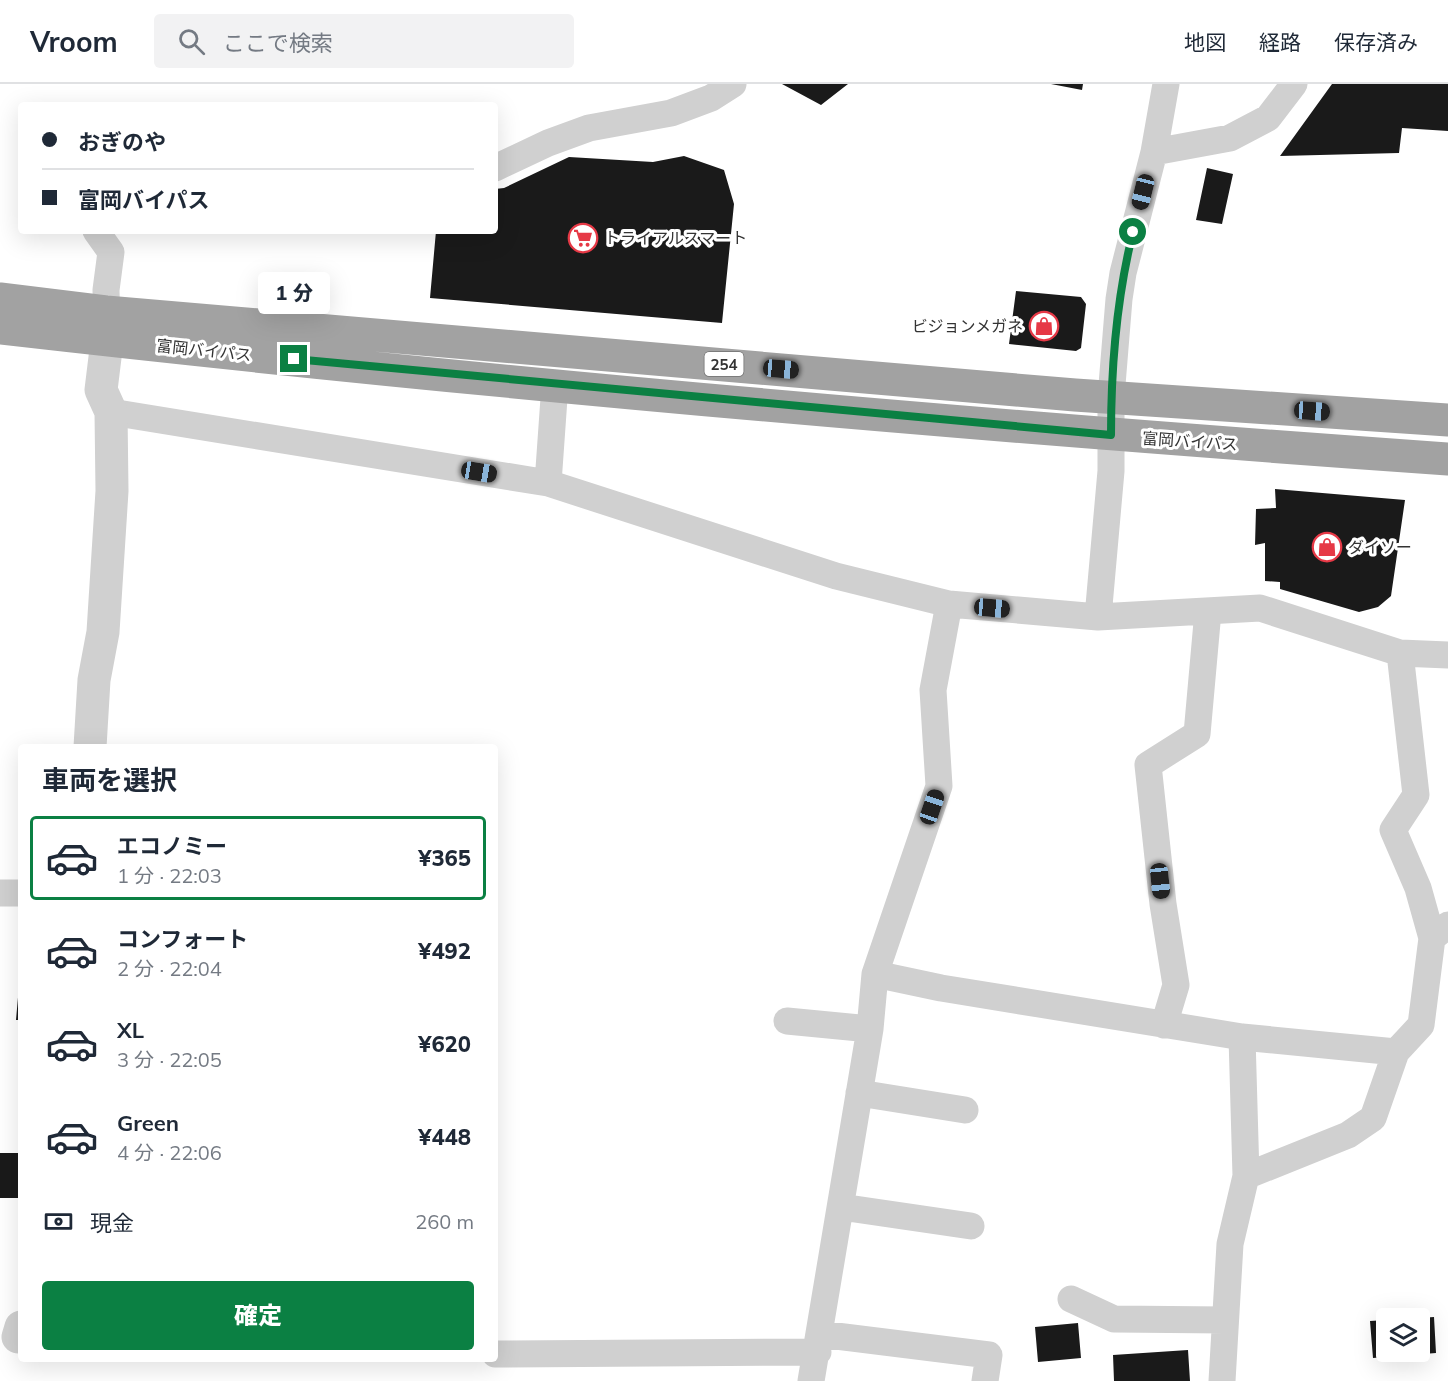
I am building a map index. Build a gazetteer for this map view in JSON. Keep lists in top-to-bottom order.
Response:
{
  "streets": {
    "highway": ["富岡バイパス", "254"]
  },
  "places": {
    "supermarket": ["トライアルスマート"],
    "shop": ["ビジョンメガネ", "ダイソー"]
  },
  "page": {
    "header": "Vroom",
    "search": "ここで検索",
    "nav": ["地図", "経路", "保存済み"],
    "banner": ["おぎのや", "富岡バイパス"],
    "bubble": "1 分",
    "heading": "車両を選択",
    "list": [
      {
        "name": "エコノミー",
        "note": "1 分 · 22:03",
        "value": "¥365"
      },
      {
        "name": "コンフォート",
        "note": "2 分 · 22:04",
        "value": "¥492"
      },
      {
        "name": "XL",
        "note": "3 分 · 22:05",
        "value": "¥620"
      },
      {
        "name": "Green",
        "note": "4 分 · 22:06",
        "value": "¥448"
      }
    ],
    "pay": ["現金", "260 m"],
    "buttons": "確定"
  }
}
